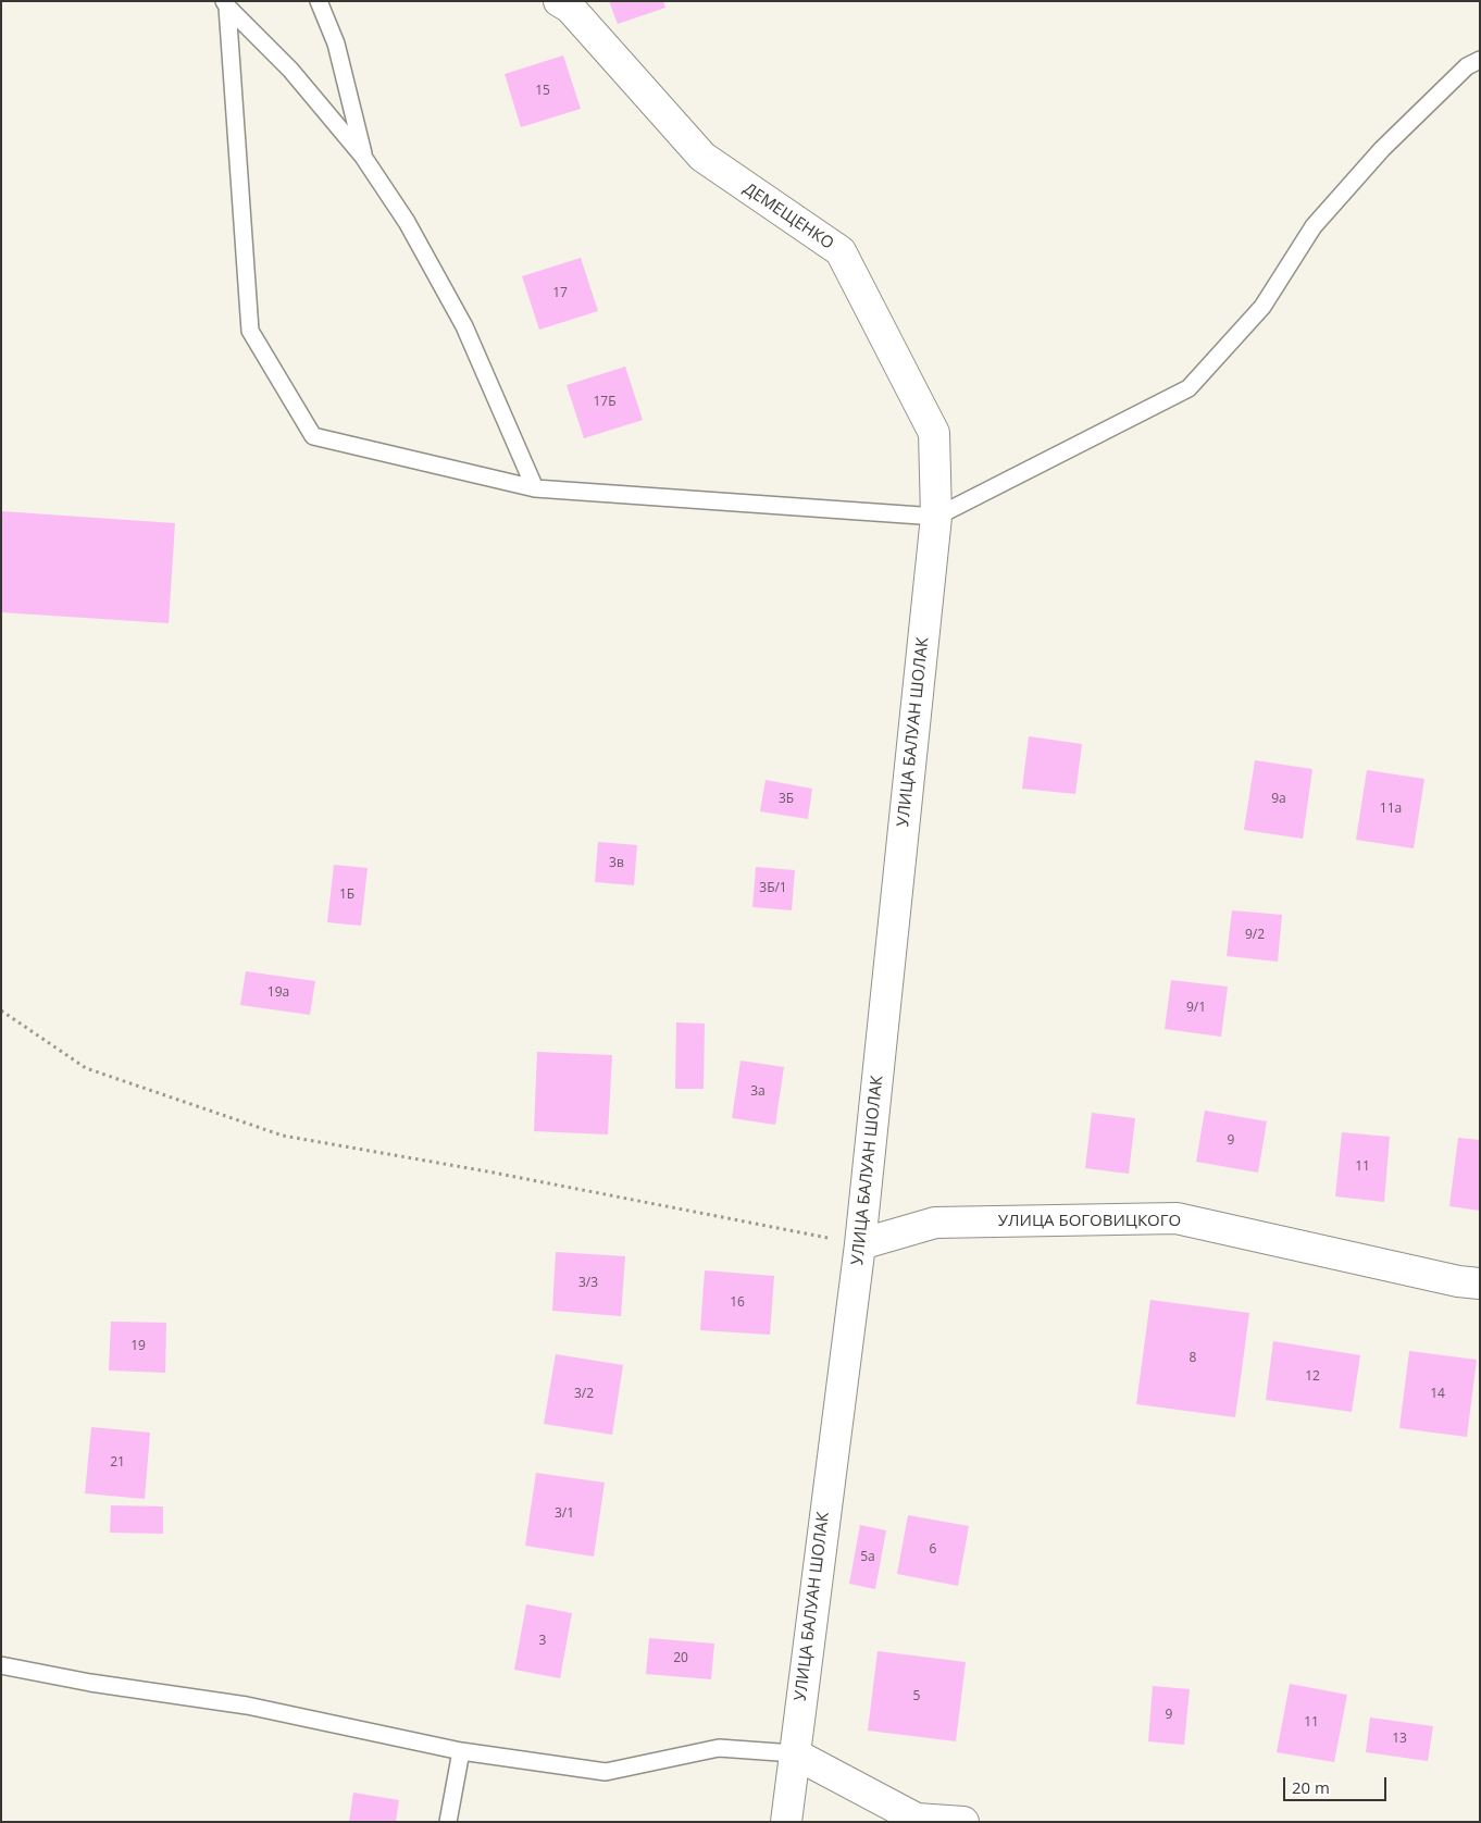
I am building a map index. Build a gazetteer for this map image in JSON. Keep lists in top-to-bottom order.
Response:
{
  "streets": {
    "street": ["ДЕМЕЩЕНКО", "УЛИЦА БАЛУАН ШОЛАК", "УЛИЦА БОГОВИЦКОГО"]
  },
  "crossings": [
    ["ДЕМЕЩЕНКО", "УЛИЦА БАЛУАН ШОЛАК"],
    ["УЛИЦА БАЛУАН ШОЛАК", "УЛИЦА БОГОВИЦКОГО"]
  ],
  "house_numbers": [
    "15",
    "17",
    "17Б",
    "3Б",
    "9а",
    "11а",
    "3в",
    "3Б/1",
    "1Б",
    "9/2",
    "19а",
    "9/1",
    "3а",
    "9",
    "11",
    "3/3",
    "16",
    "19",
    "8",
    "12",
    "3/2",
    "14",
    "21",
    "3/1",
    "6",
    "5а",
    "3",
    "20",
    "5",
    "9",
    "11",
    "13"
  ],
  "scale_bar": "20 m"
}
